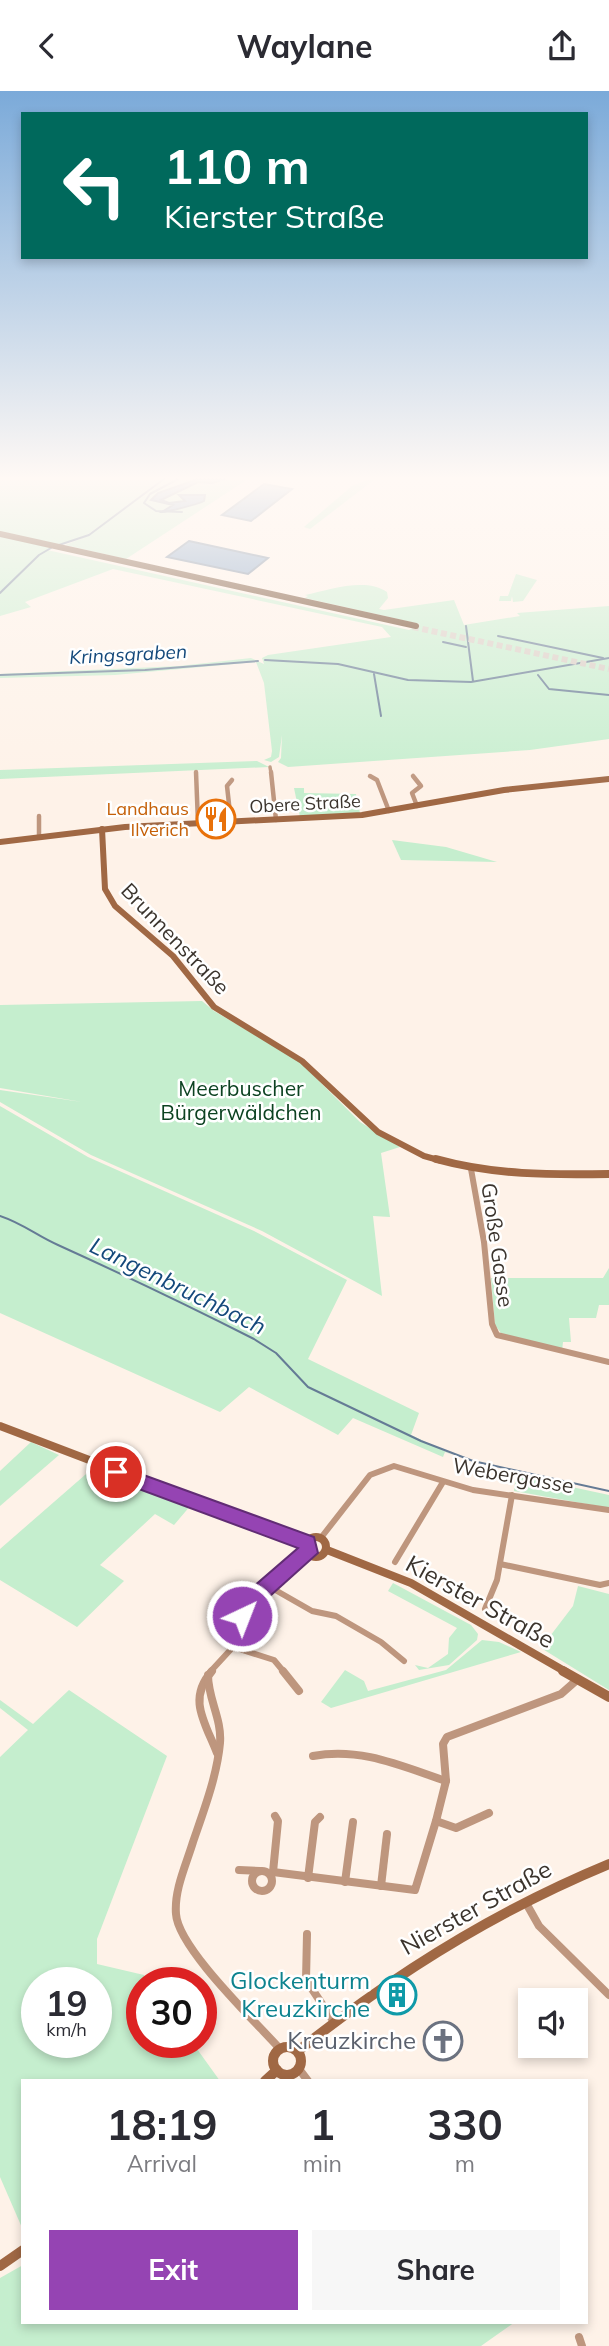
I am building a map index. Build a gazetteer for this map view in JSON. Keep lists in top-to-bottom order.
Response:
{
  "streets": {
    "street": [
      "Obere Straße",
      "Brunnenstraße",
      "Große Gasse",
      "Webergasse",
      "Kierster Straße",
      "Nierster Straße"
    ]
  },
  "crossings": [
    ["Obere Straße", "Brunnenstraße"],
    ["Brunnenstraße", "Große Gasse"]
  ],
  "water": ["Kringsgraben", "Langenbruchbach"],
  "parks": ["Meerbuscher Bürgerwäldchen"],
  "places": {
    "restaurant": ["Landhaus Ilverich"],
    "building": ["Glockenturm Kreuzkirche"],
    "church": ["Kreuzkirche"]
  },
  "page": {
    "header": "Waylane",
    "turn": ["110 m", "Kierster Straße"],
    "speed": "19 km/h",
    "limit": "30",
    "eta": [
      "18:19",
      "Arrival",
      "1",
      "min",
      "330",
      "m"
    ],
    "buttons": ["Exit", "Share"]
  }
}
